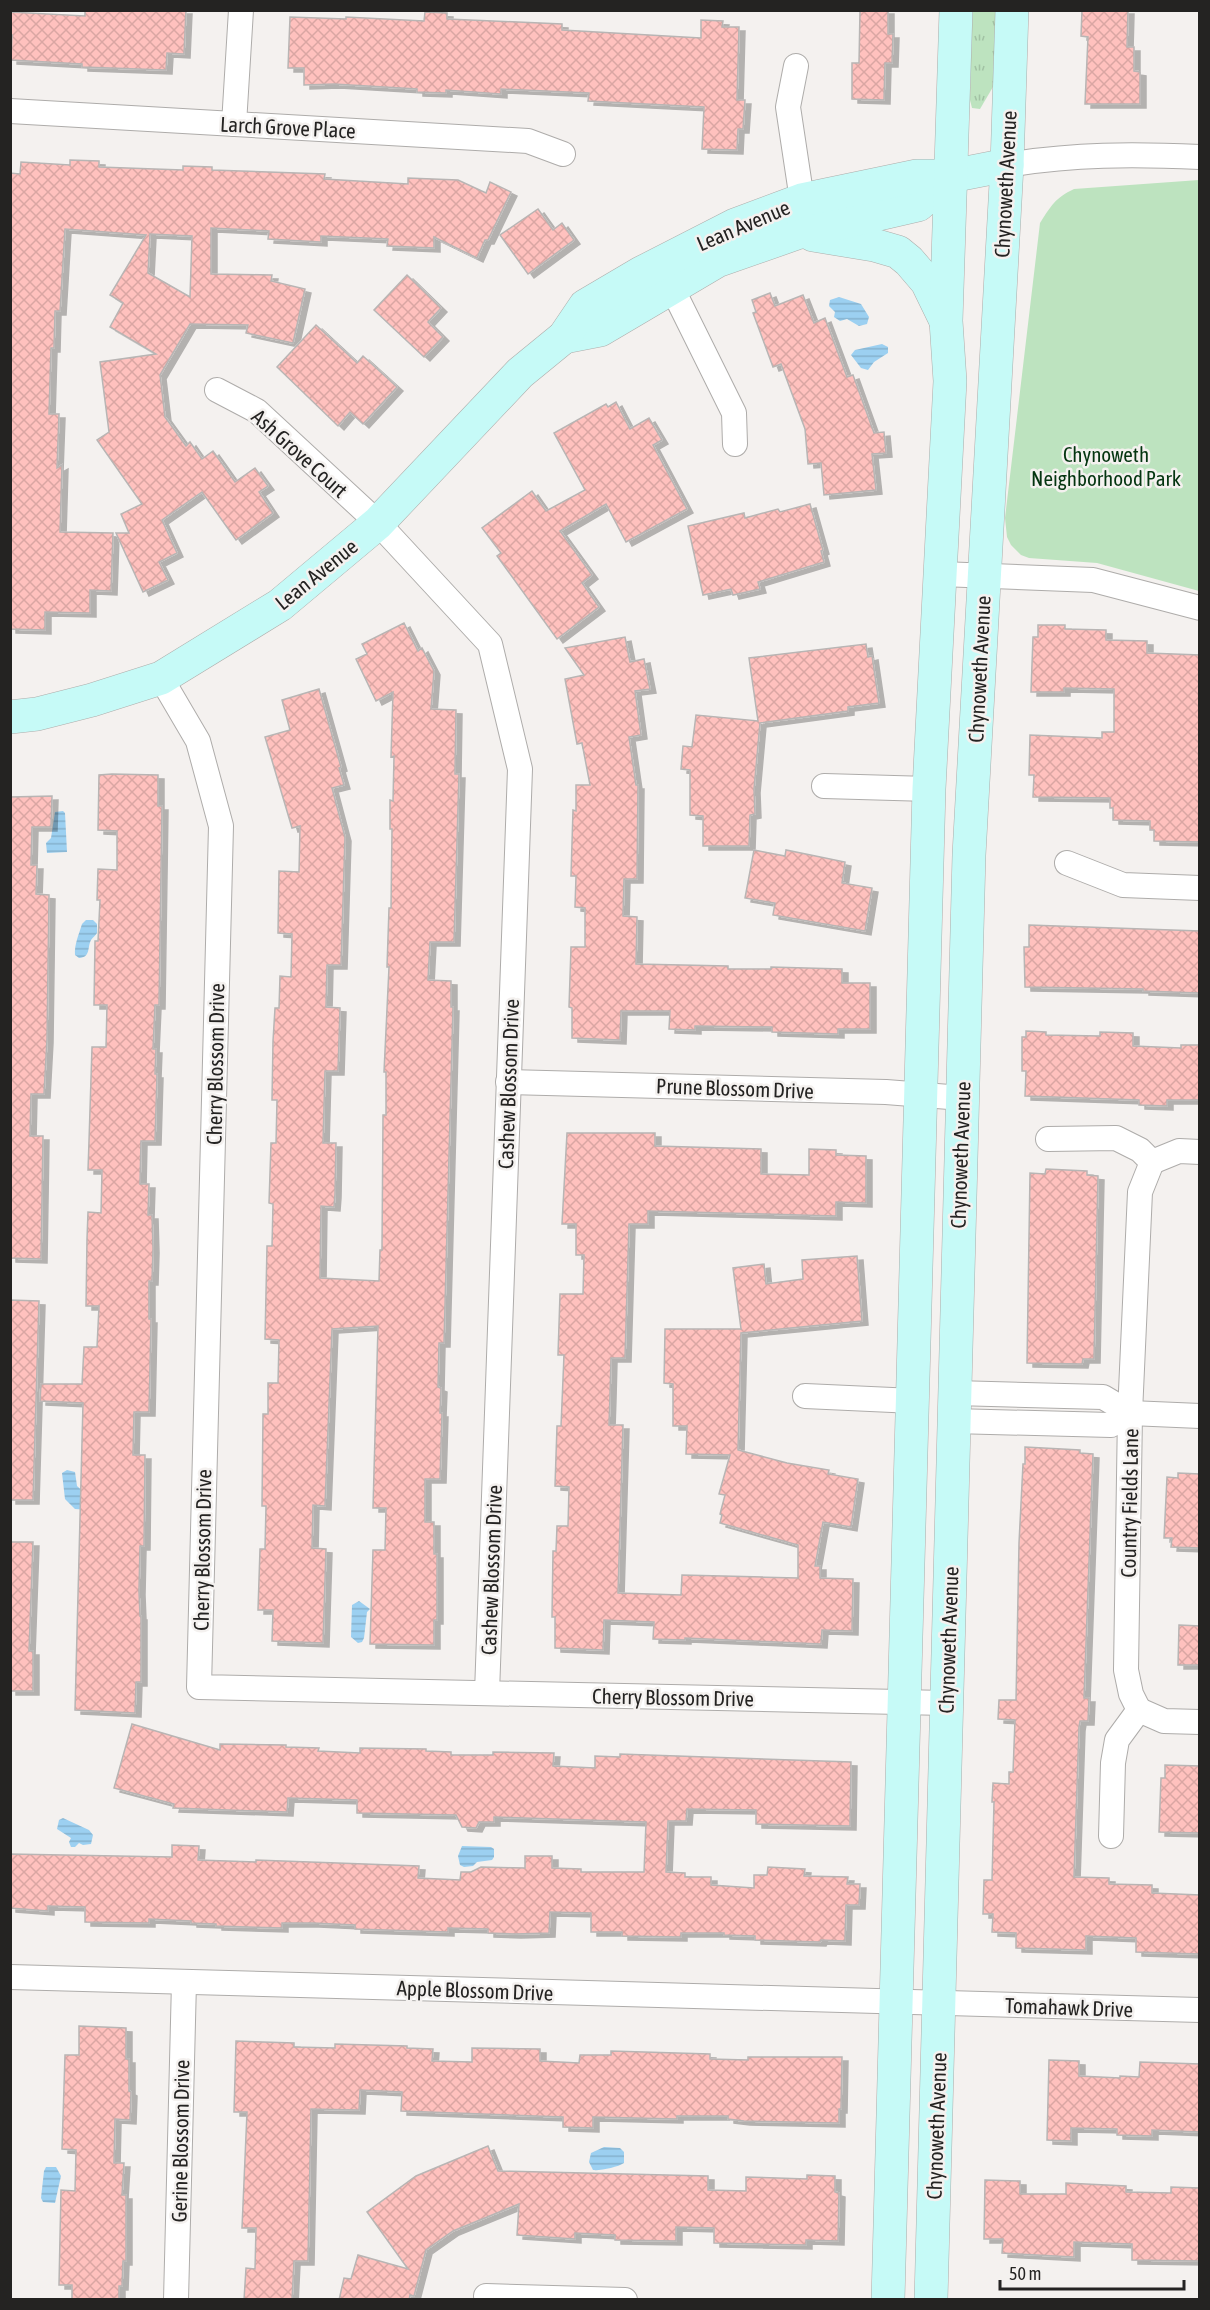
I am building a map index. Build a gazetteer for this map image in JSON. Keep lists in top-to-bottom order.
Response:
{
  "streets": {
    "street": [
      "Larch Grove Place",
      "Chynoweth Avenue",
      "Lean Avenue",
      "Ash Grove Court",
      "Cherry Blossom Drive",
      "Cashew Blossom Drive",
      "Prune Blossom Drive",
      "Country Fields Lane",
      "Apple Blossom Drive",
      "Tomahawk Drive",
      "Gerine Blossom Drive"
    ]
  },
  "crossings": [
    ["Chynoweth Avenue", "Lean Avenue"],
    ["Chynoweth Avenue", "Cherry Blossom Drive"],
    ["Chynoweth Avenue", "Prune Blossom Drive"],
    ["Chynoweth Avenue", "Apple Blossom Drive"],
    ["Chynoweth Avenue", "Tomahawk Drive"],
    ["Lean Avenue", "Ash Grove Court"],
    ["Lean Avenue", "Cherry Blossom Drive"],
    ["Lean Avenue", "Cashew Blossom Drive"],
    ["Ash Grove Court", "Cashew Blossom Drive"],
    ["Cherry Blossom Drive", "Cashew Blossom Drive"],
    ["Cashew Blossom Drive", "Prune Blossom Drive"],
    ["Apple Blossom Drive", "Tomahawk Drive"],
    ["Apple Blossom Drive", "Gerine Blossom Drive"]
  ],
  "parks": ["Chynoweth Neighborhood Park"],
  "scale_bar": "50 m"
}
